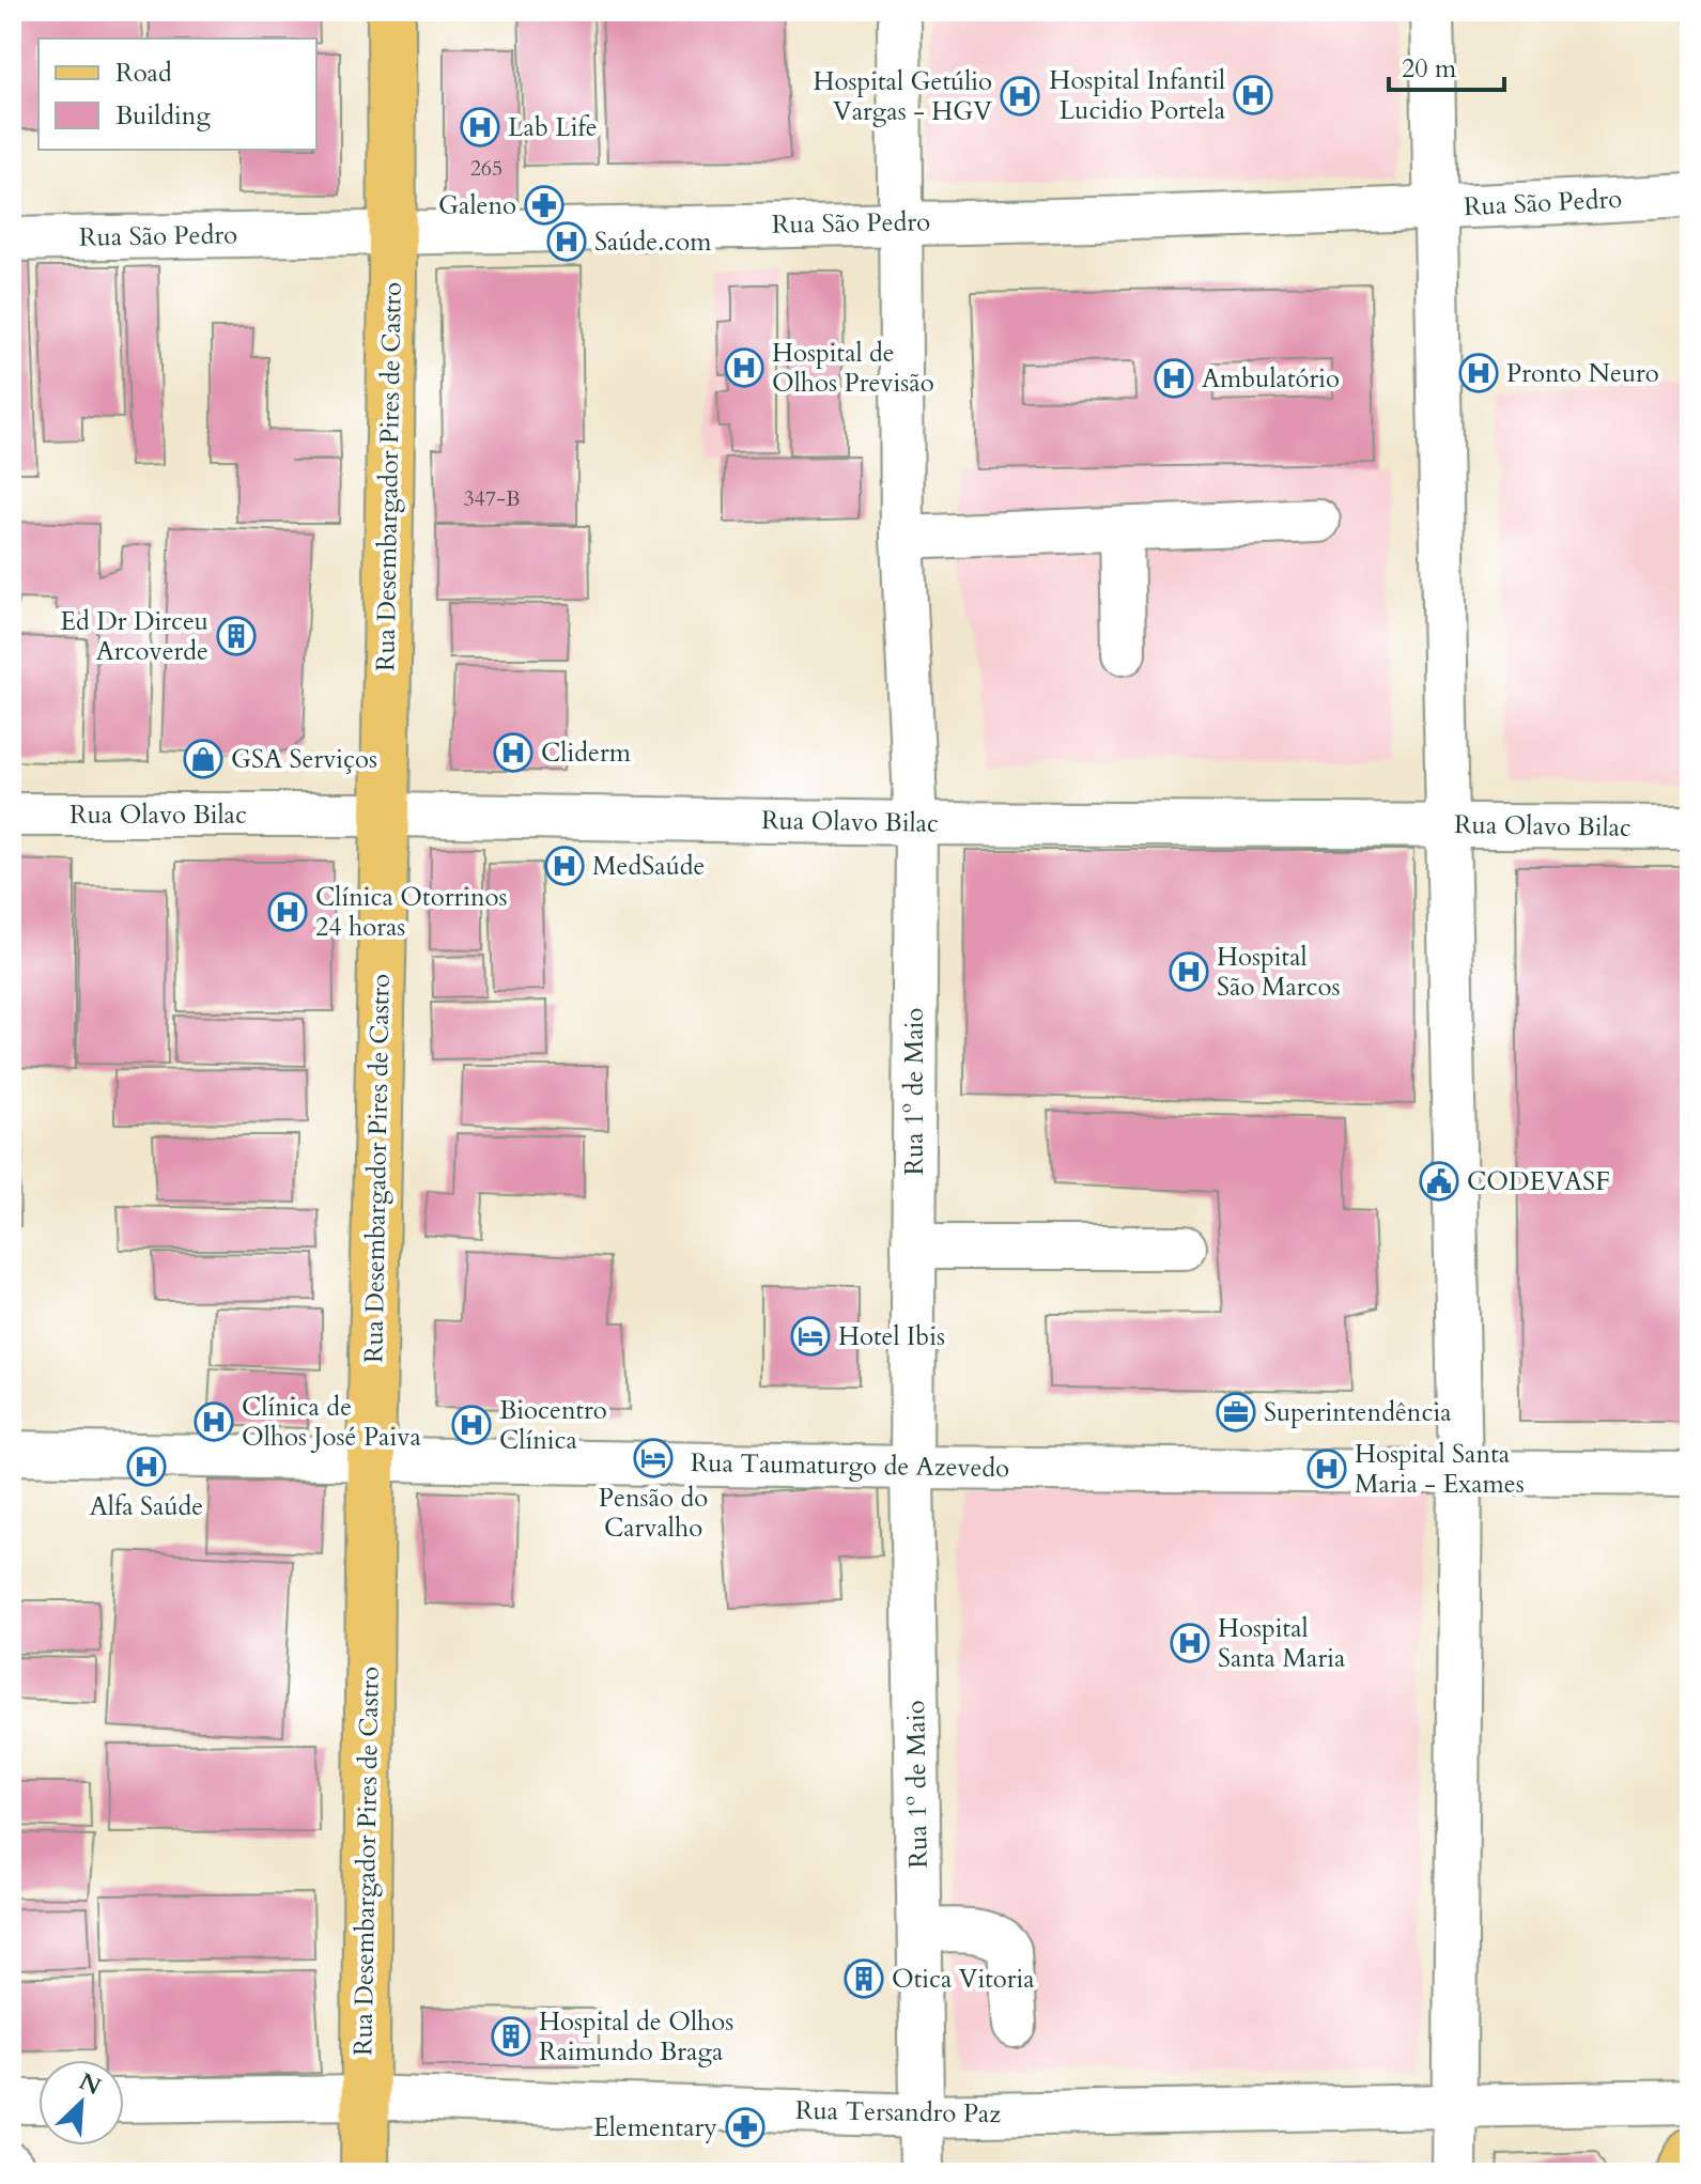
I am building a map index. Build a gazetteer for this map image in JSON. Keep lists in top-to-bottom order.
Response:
{
  "streets": {
    "main road": ["Rua Desembargador Pires de Castro"],
    "street": [
      "Rua São Pedro",
      "Rua Olavo Bilac",
      "Rua 1º de Maio",
      "Rua Taumaturgo de Azevedo",
      "Rua Tersandro Paz"
    ]
  },
  "crossings": [
    ["Rua São Pedro", "Rua Desembargador Pires de Castro"],
    ["Rua São Pedro", "Rua 1º de Maio"],
    ["Rua Desembargador Pires de Castro", "Rua Olavo Bilac"],
    ["Rua Desembargador Pires de Castro", "Rua Taumaturgo de Azevedo"],
    ["Rua Desembargador Pires de Castro", "Rua Tersandro Paz"],
    ["Rua Olavo Bilac", "Rua 1º de Maio"],
    ["Rua 1º de Maio", "Rua Taumaturgo de Azevedo"],
    ["Rua 1º de Maio", "Rua Tersandro Paz"]
  ],
  "places": {
    "hospital": [
      "Hospital Infantil Lucidio Portela",
      "Hospital Getúlio Vargas - HGV",
      "Lab Life",
      "Saúde.com",
      "Hospital de Olhos Previsão",
      "Pronto Neuro",
      "Ambulatório",
      "Cliderm",
      "MedSaúde",
      "Clínica Otorrinos 24 horas",
      "Hospital São Marcos",
      "Clínica de Olhos José Paiva",
      "Biocentro Clínica",
      "Alfa Saúde",
      "Hospital Santa Maria - Exames",
      "Hospital Santa Maria"
    ],
    "pharmacy": ["Galeno", "Elementary"],
    "building": ["Ed Dr Dirceu Arcoverde", "Otica Vitoria", "Hospital de Olhos Raimundo Braga"],
    "shop": ["GSA Serviços"],
    "public building": ["CODEVASF"],
    "hotel": ["Hotel Ibis", "Pensão do Carvalho"],
    "office": ["Superintendência"]
  },
  "house_numbers": ["265", "347-B"],
  "legend": ["Road", "Building"],
  "scale_bar": "20 m",
  "north": "top right"
}
